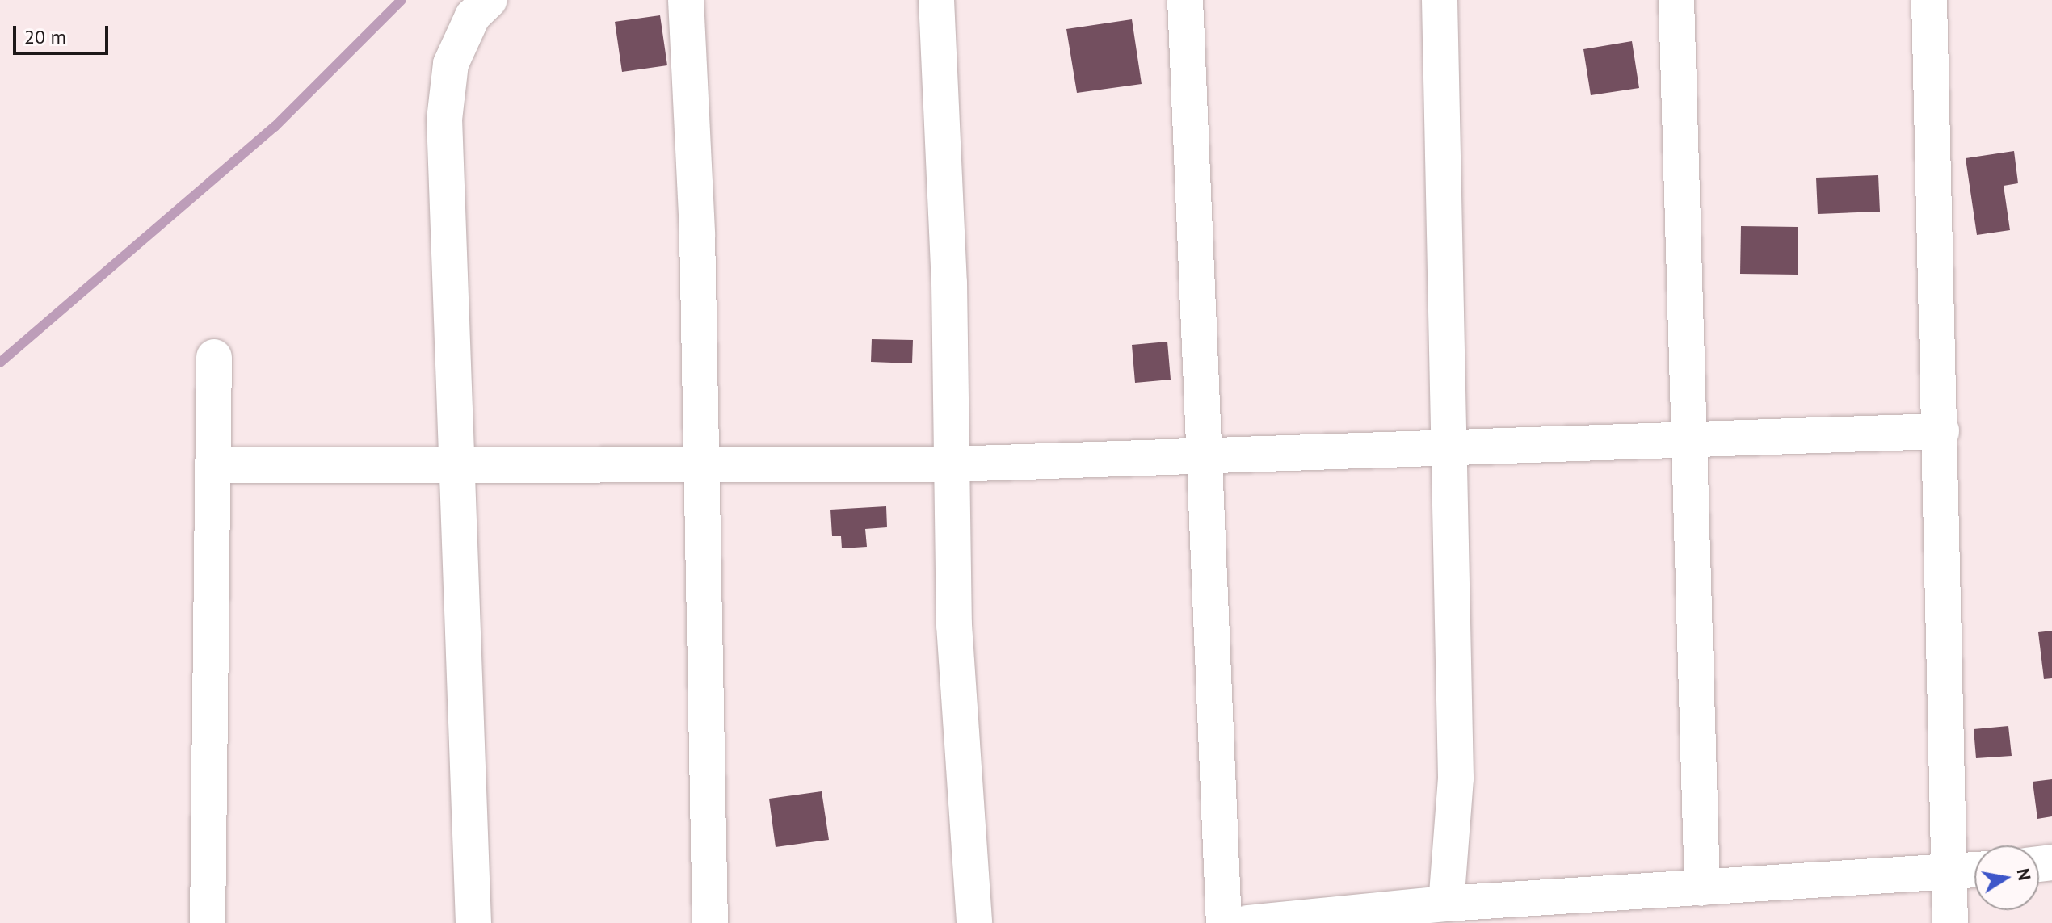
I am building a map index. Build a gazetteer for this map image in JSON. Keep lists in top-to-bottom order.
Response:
{
  "scale_bar": "20 m",
  "north": "right"
}
